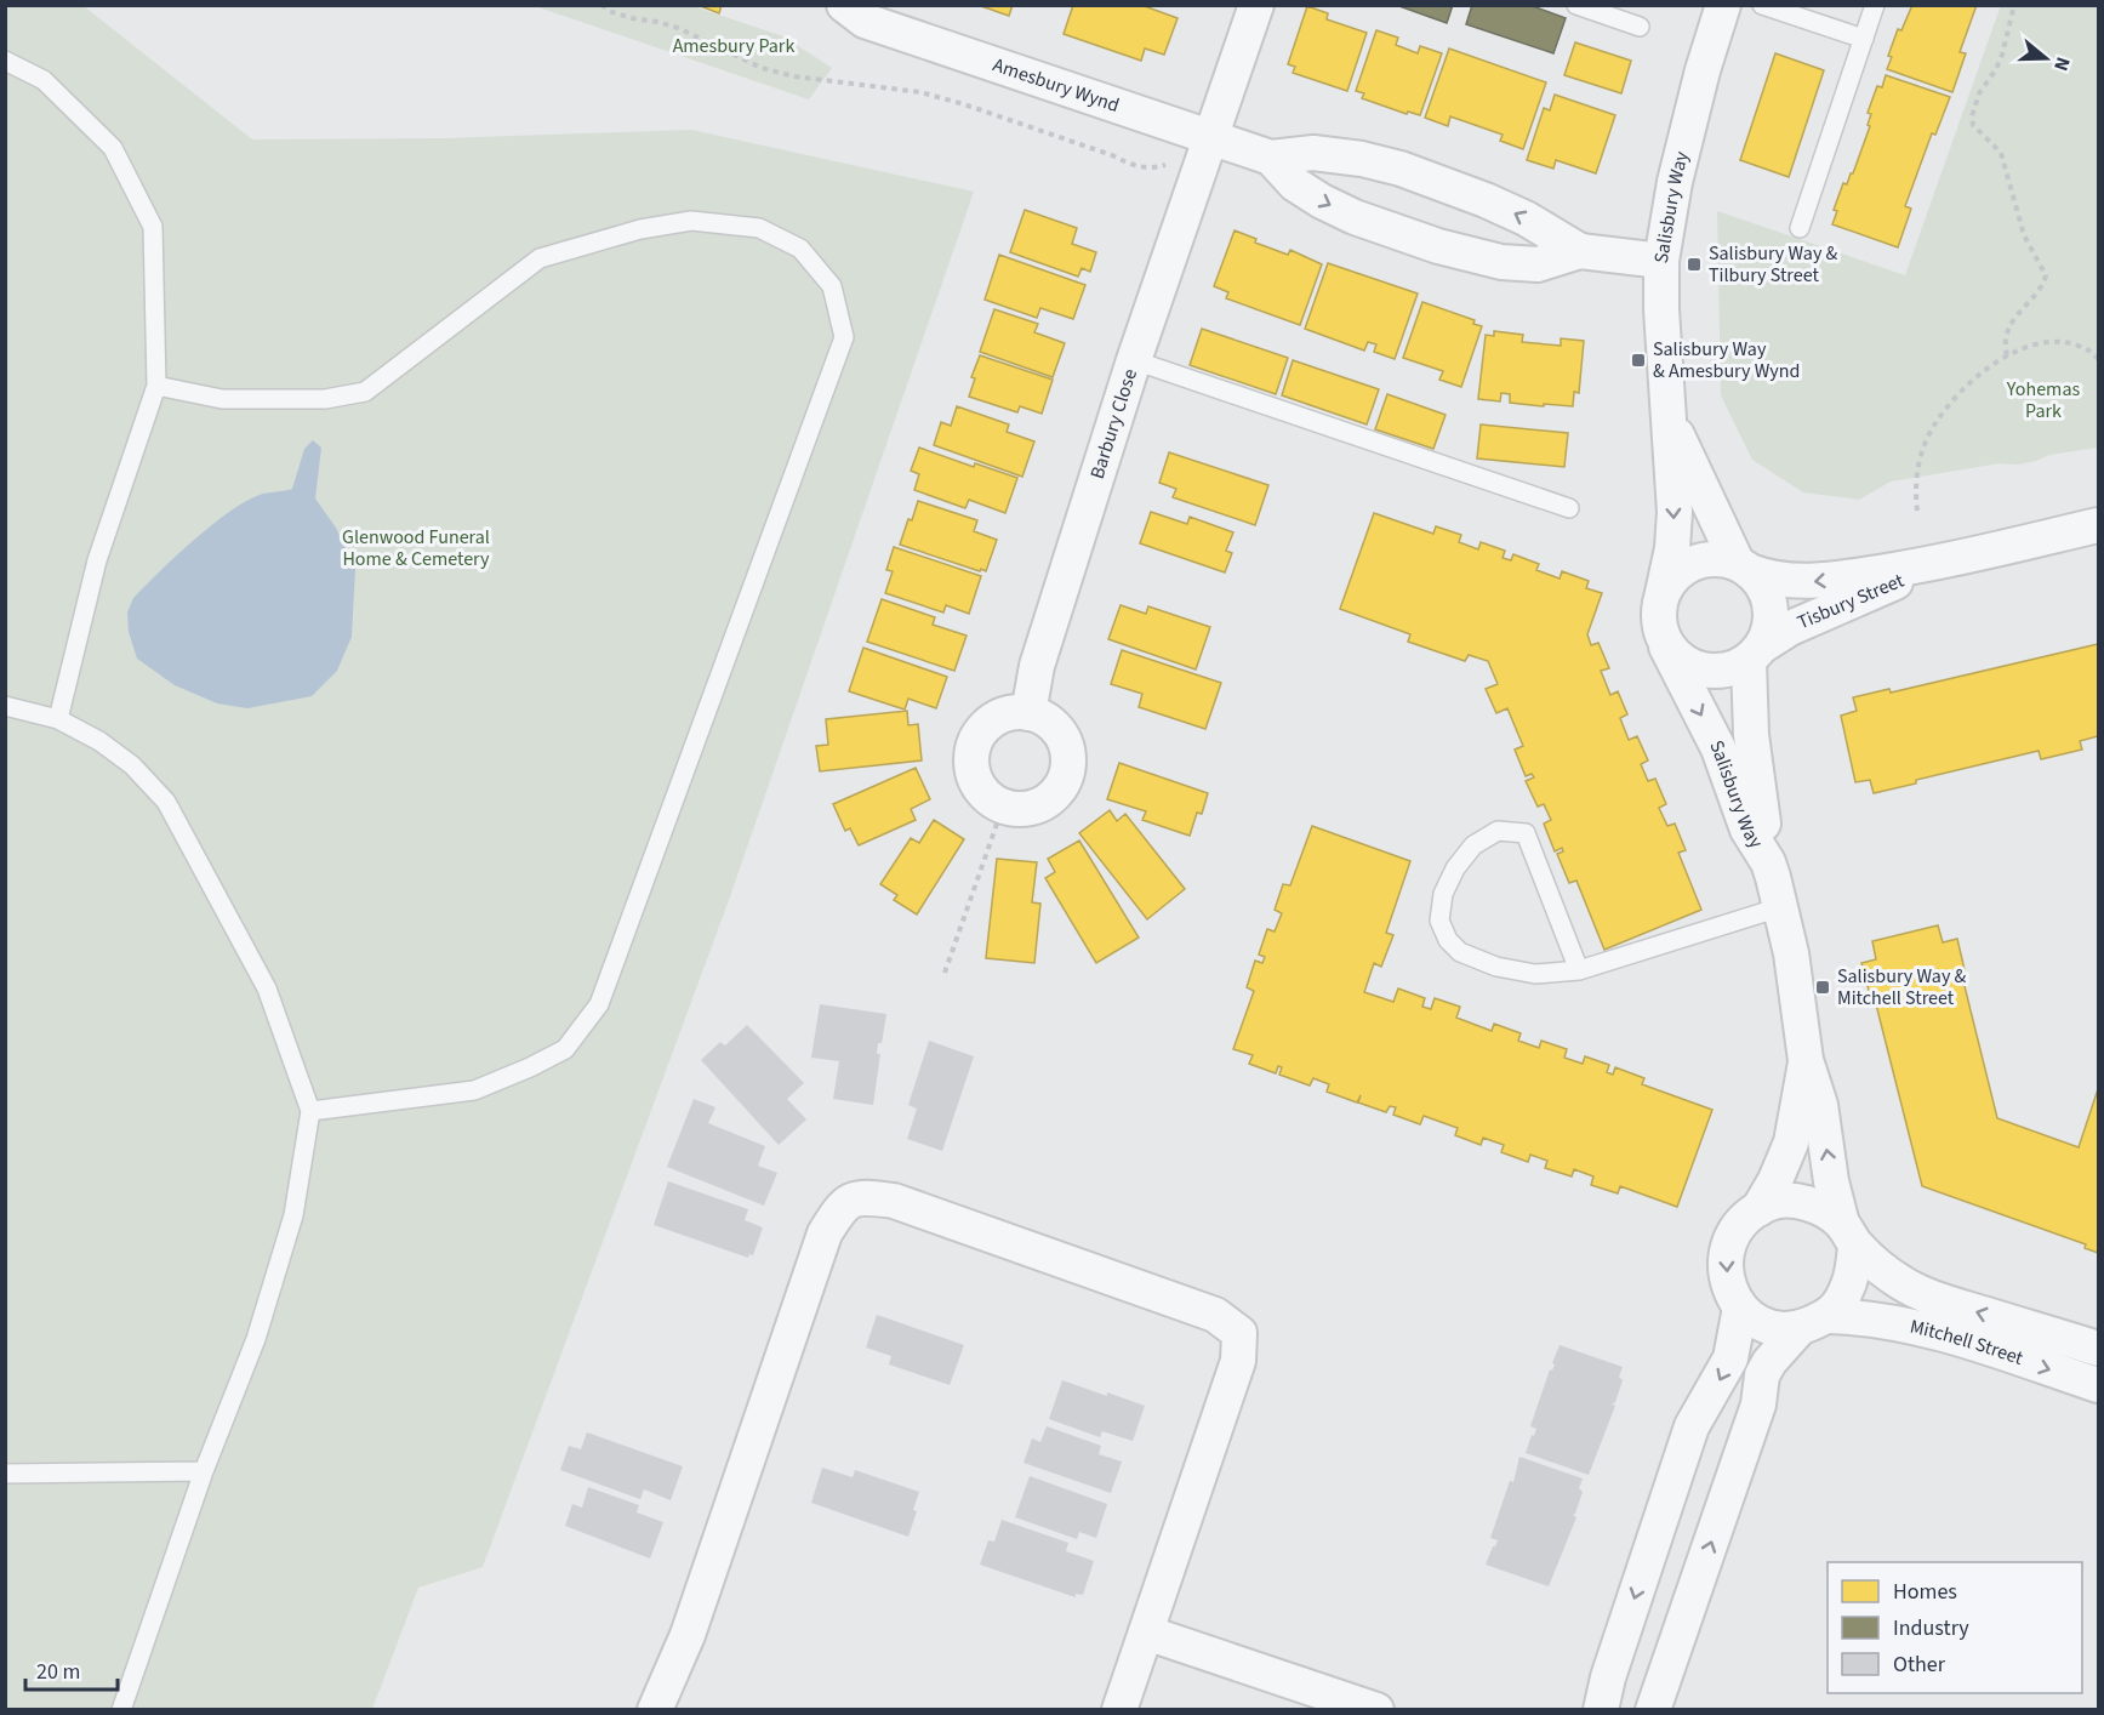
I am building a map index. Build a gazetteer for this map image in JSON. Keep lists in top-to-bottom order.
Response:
{
  "streets": {
    "street": [
      "Amesbury Wynd",
      "Salisbury Way",
      "Barbury Close",
      "Tisbury Street",
      "Mitchell Street"
    ]
  },
  "crossings": [
    ["Amesbury Wynd", "Salisbury Way"],
    ["Amesbury Wynd", "Barbury Close"],
    ["Salisbury Way", "Tisbury Street"],
    ["Salisbury Way", "Mitchell Street"]
  ],
  "parks": ["Amesbury Park", "Yohemas Park", "Glenwood Funeral Home & Cemetery"],
  "places": {
    "transit": ["Salisbury Way & Tilbury Street", "Salisbury Way & Amesbury Wynd", "Salisbury Way & Mitchell Street"]
  },
  "legend": ["Homes", "Industry", "Other"],
  "scale_bar": "20 m",
  "north": "right"
}
